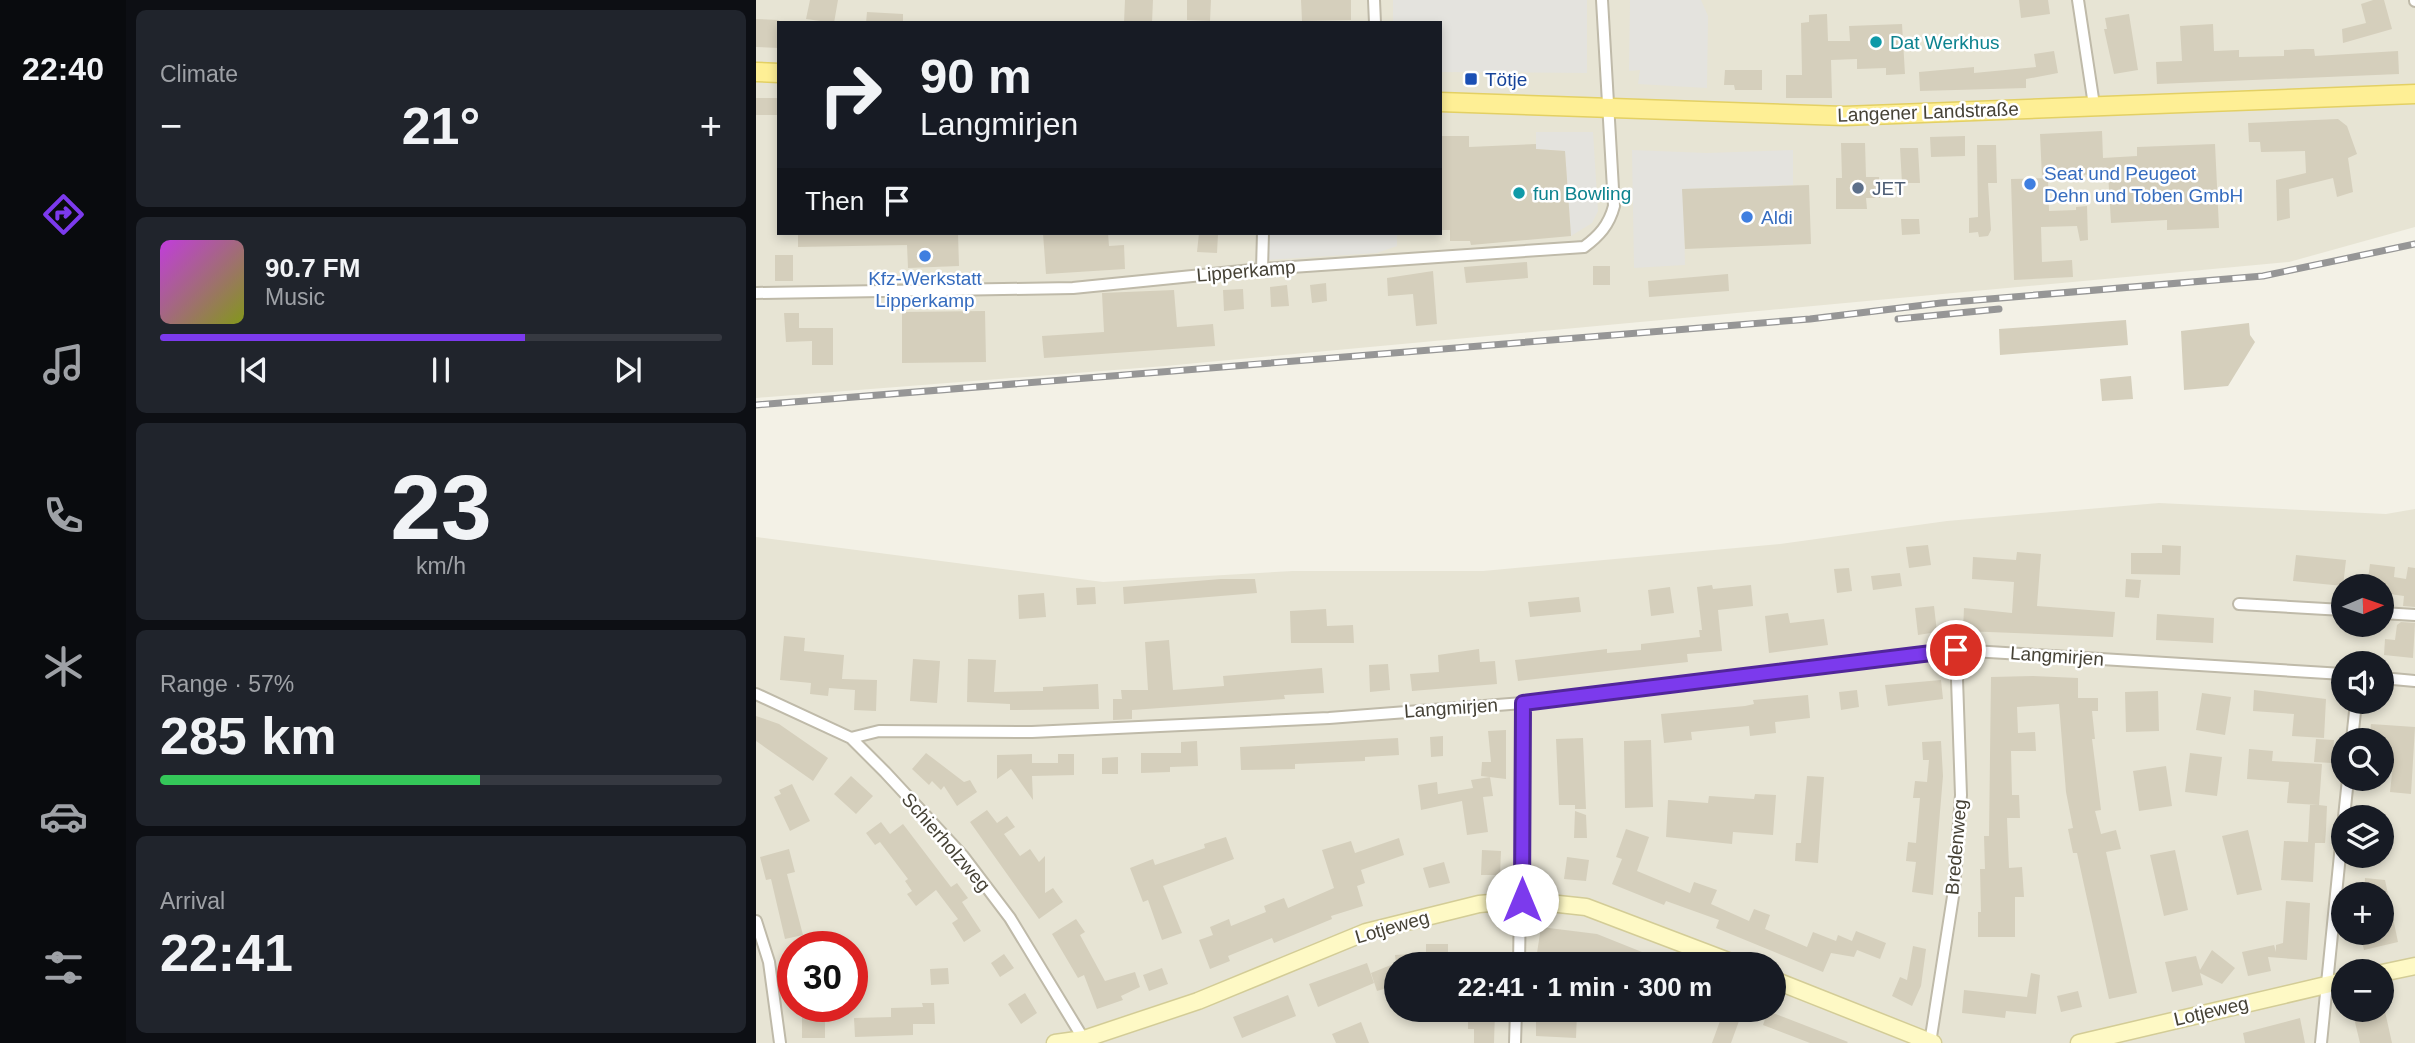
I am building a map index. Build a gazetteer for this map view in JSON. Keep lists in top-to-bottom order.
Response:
{
  "streets": {
    "main road": ["Langener Landstraße"],
    "street": [
      "Lipperkamp",
      "Langmirjen",
      "Schierholzweg",
      "Bredenweg",
      "Lotjeweg"
    ]
  },
  "crossings": [
    ["Langener Landstraße", "Lipperkamp"],
    ["Langmirjen", "Schierholzweg"],
    ["Langmirjen", "Bredenweg"],
    ["Schierholzweg", "Lotjeweg"]
  ],
  "places": {
    "other": [
      "Dat Werkhus",
      "Seat und Peugeot Dehn und Toben GmbH",
      "JET",
      "fun Bowling",
      "Aldi",
      "Kfz-Werkstatt Lipperkamp"
    ],
    "transit": ["Tötje"]
  },
  "north": "right",
  "page": {
    "tabs": "22:40",
    "tile": [
      "Climate",
      ["23", "km/h"],
      ["Range · 57%", "285 km"],
      ["Arrival", "22:41"]
    ],
    "turn": ["90 m", "Langmirjen"],
    "heat": ["−", "21°", "+"],
    "then": "Then",
    "song": ["90.7 FM", "Music"],
    "map_buttons": ["+", "−"],
    "limit": "30",
    "trip": "22:41 · 1 min · 300 m"
  }
}
